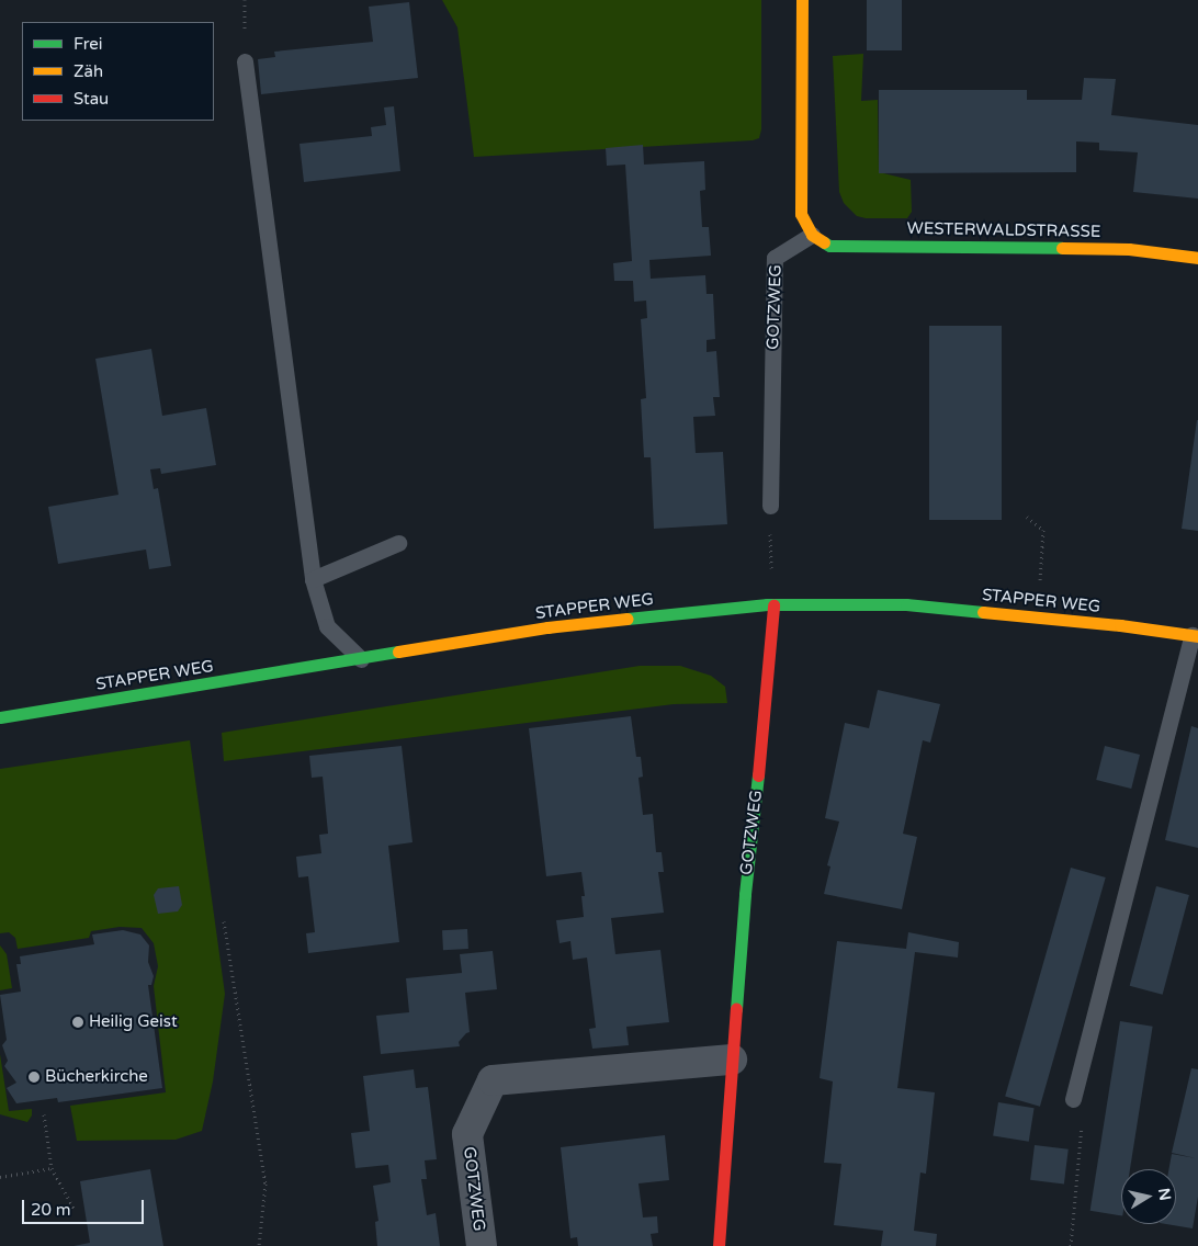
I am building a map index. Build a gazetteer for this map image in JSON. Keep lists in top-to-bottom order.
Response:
{
  "streets": {
    "street": ["WESTERWALDSTRASSE", "GOTZWEG", "STAPPER WEG"]
  },
  "crossings": [
    ["WESTERWALDSTRASSE", "GOTZWEG"],
    ["GOTZWEG", "STAPPER WEG"]
  ],
  "places": ["Heilig Geist", "Bücherkirche"],
  "legend": ["Frei", "Zäh", "Stau"],
  "scale_bar": "20 m",
  "north": "right"
}
